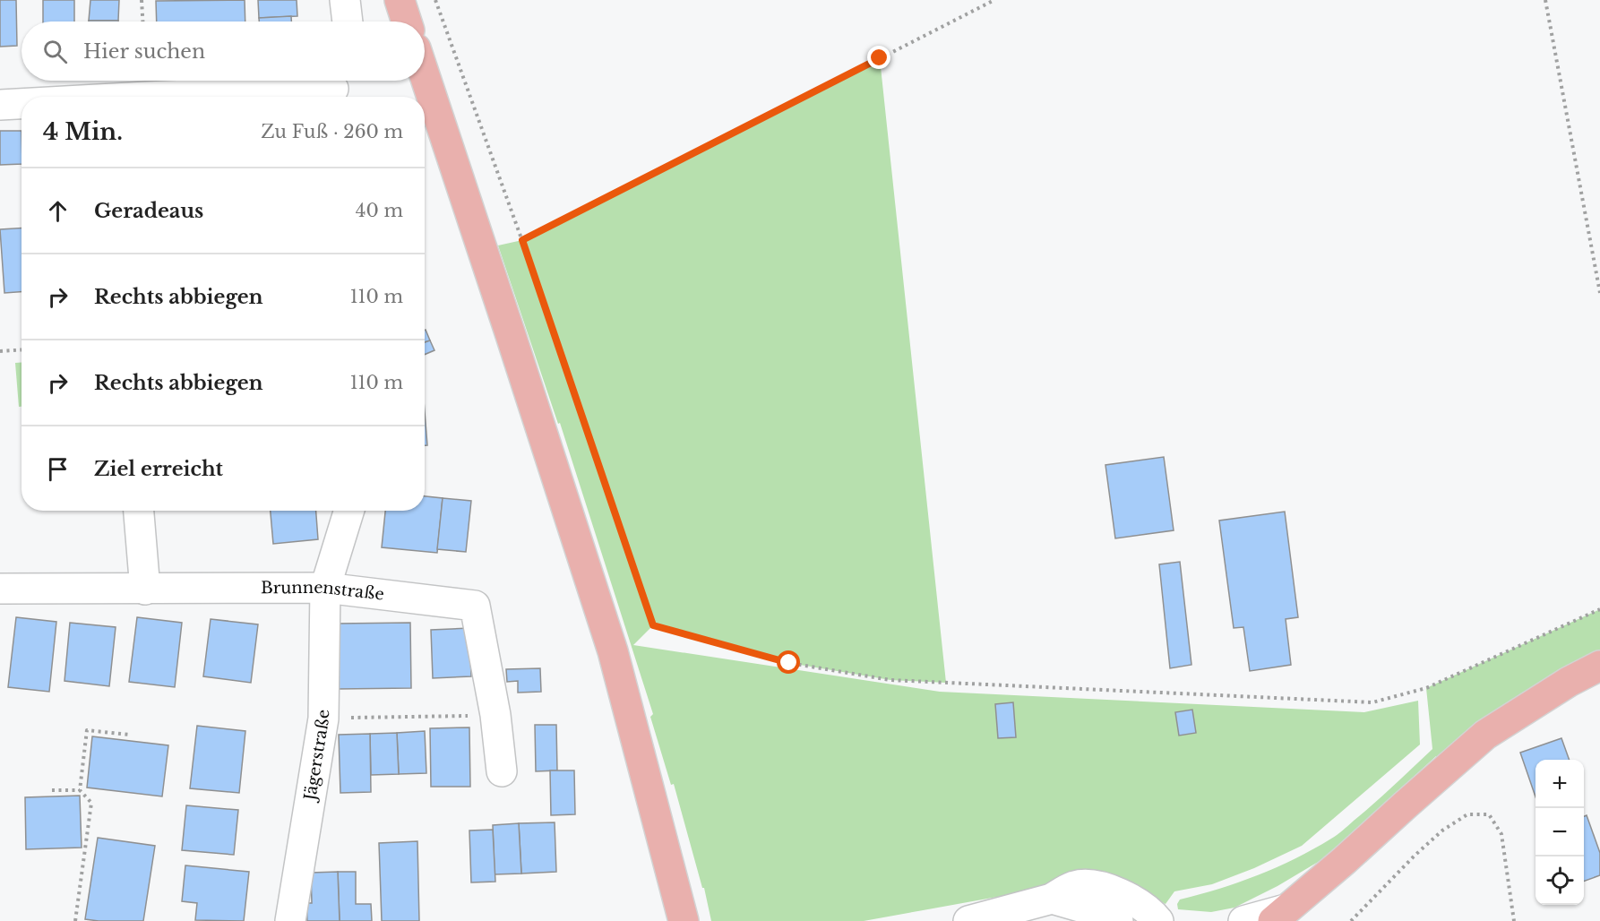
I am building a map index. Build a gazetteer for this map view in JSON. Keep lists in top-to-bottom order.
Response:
{
  "streets": {
    "street": ["Brunnenstraße", "Jägerstraße"]
  },
  "crossings": [
    ["Brunnenstraße", "Jägerstraße"]
  ],
  "page": {
    "search": "Hier suchen",
    "heading": ["4 Min.", "Zu Fuß · 260 m"],
    "list": [
      ["Geradeaus", "40 m"],
      ["Rechts abbiegen", "110 m"],
      ["Rechts abbiegen", "110 m"],
      "Ziel erreicht"
    ],
    "map_buttons": ["+", "−"]
  }
}
